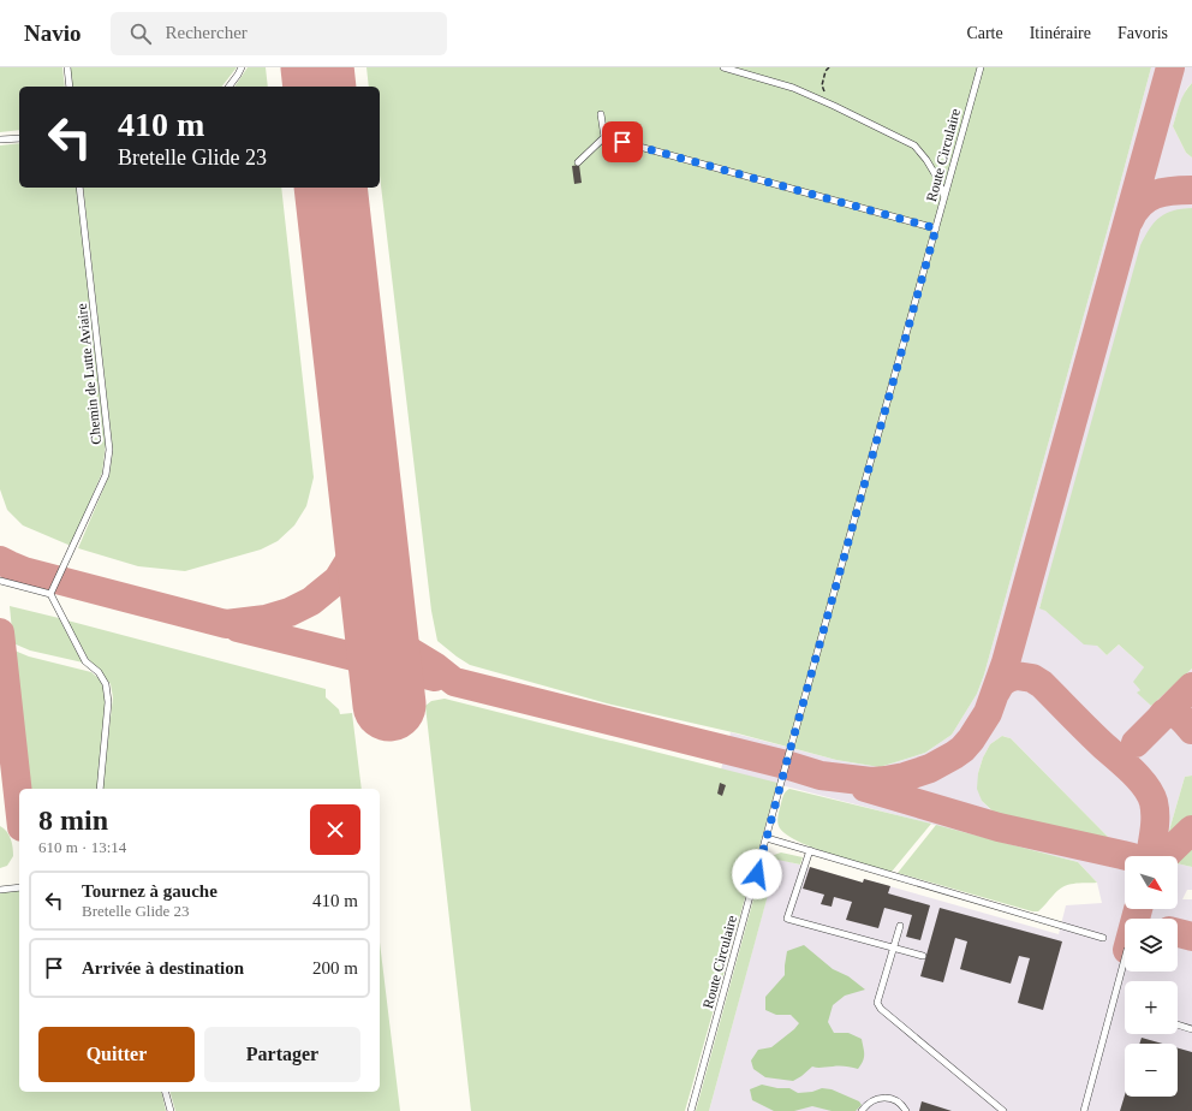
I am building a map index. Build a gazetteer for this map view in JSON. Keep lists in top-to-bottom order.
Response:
{
  "streets": {
    "lane": ["Route Circulaire", "Chemin de Lutte Aviaire"]
  },
  "north": "bottom right",
  "page": {
    "header": "Navio",
    "search": "Rechercher",
    "nav": ["Carte", "Itinéraire", "Favoris"],
    "turn": ["410 m", "Bretelle Glide 23"],
    "heading": ["8 min", "610 m · 13:14"],
    "map_buttons": ["+", "−"],
    "list": [
      {
        "name": "Tournez à gauche",
        "note": "Bretelle Glide 23",
        "value": "410 m"
      },
      {
        "name": "Arrivée à destination",
        "value": "200 m"
      }
    ],
    "buttons": ["Quitter", "Partager"]
  }
}
